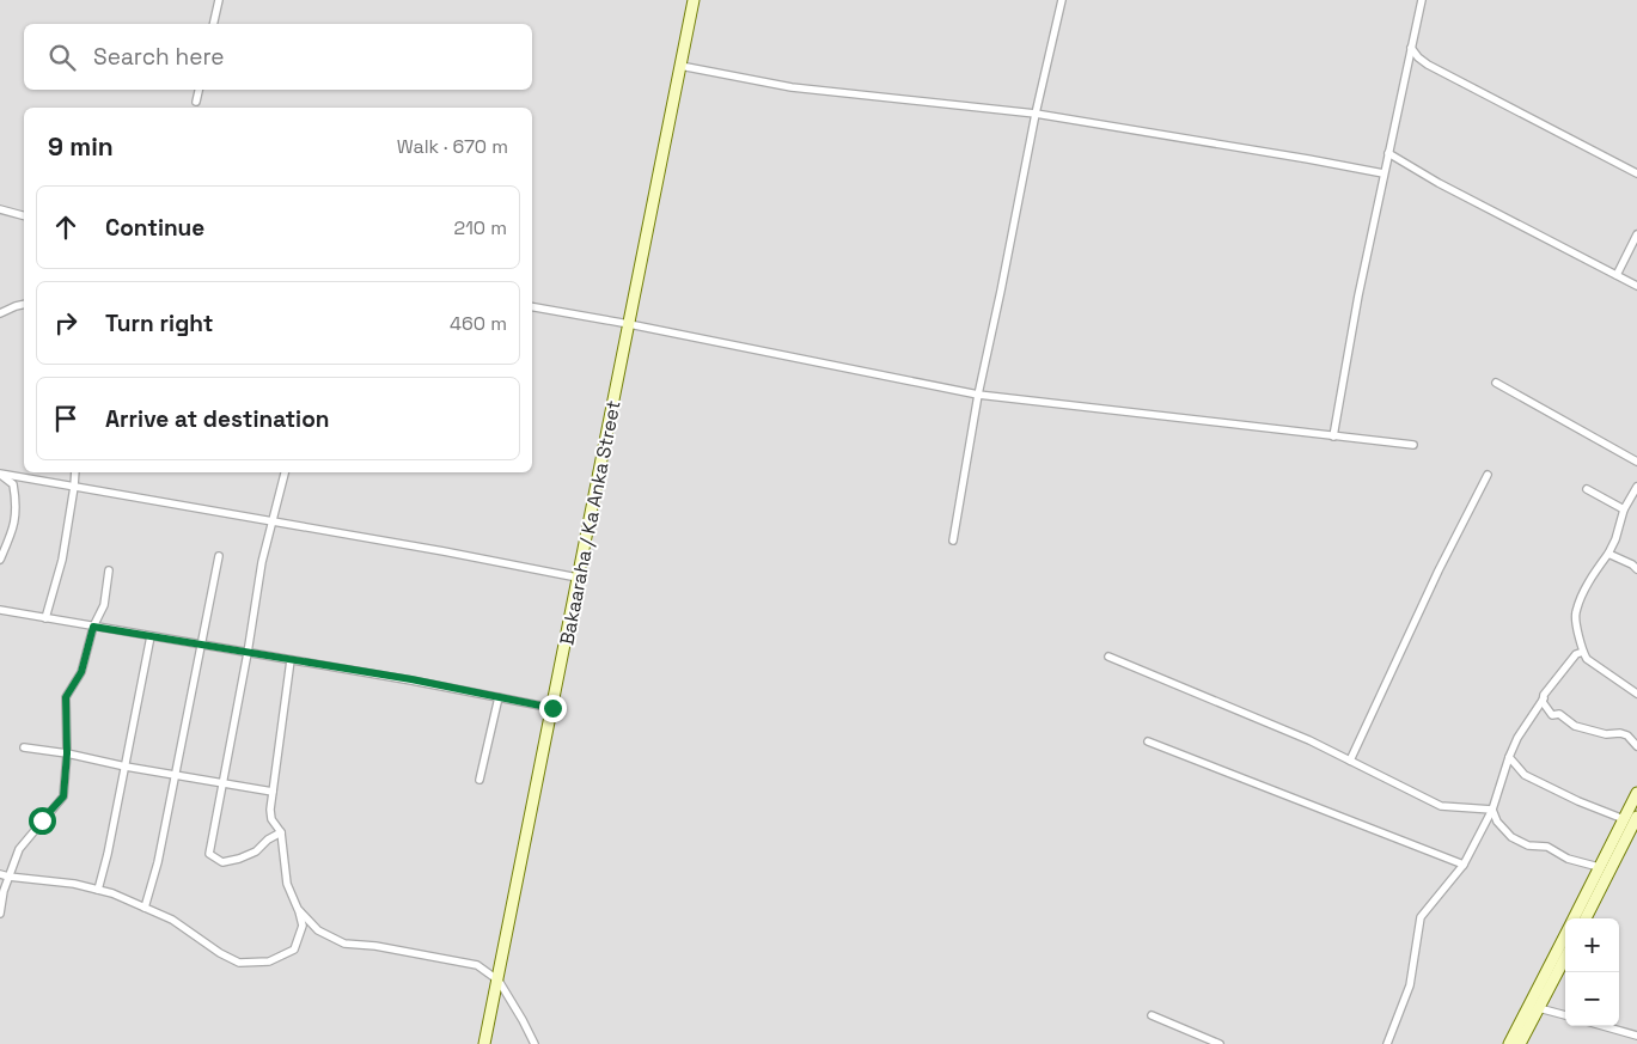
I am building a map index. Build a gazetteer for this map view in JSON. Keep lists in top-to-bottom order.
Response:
{
  "streets": {
    "street": ["Bakaaraha / Ka Anka Street"]
  },
  "page": {
    "search": "Search here",
    "heading": ["9 min", "Walk · 670 m"],
    "list": [
      ["Continue", "210 m"],
      ["Turn right", "460 m"],
      "Arrive at destination"
    ],
    "map_buttons": ["+", "−"]
  }
}
